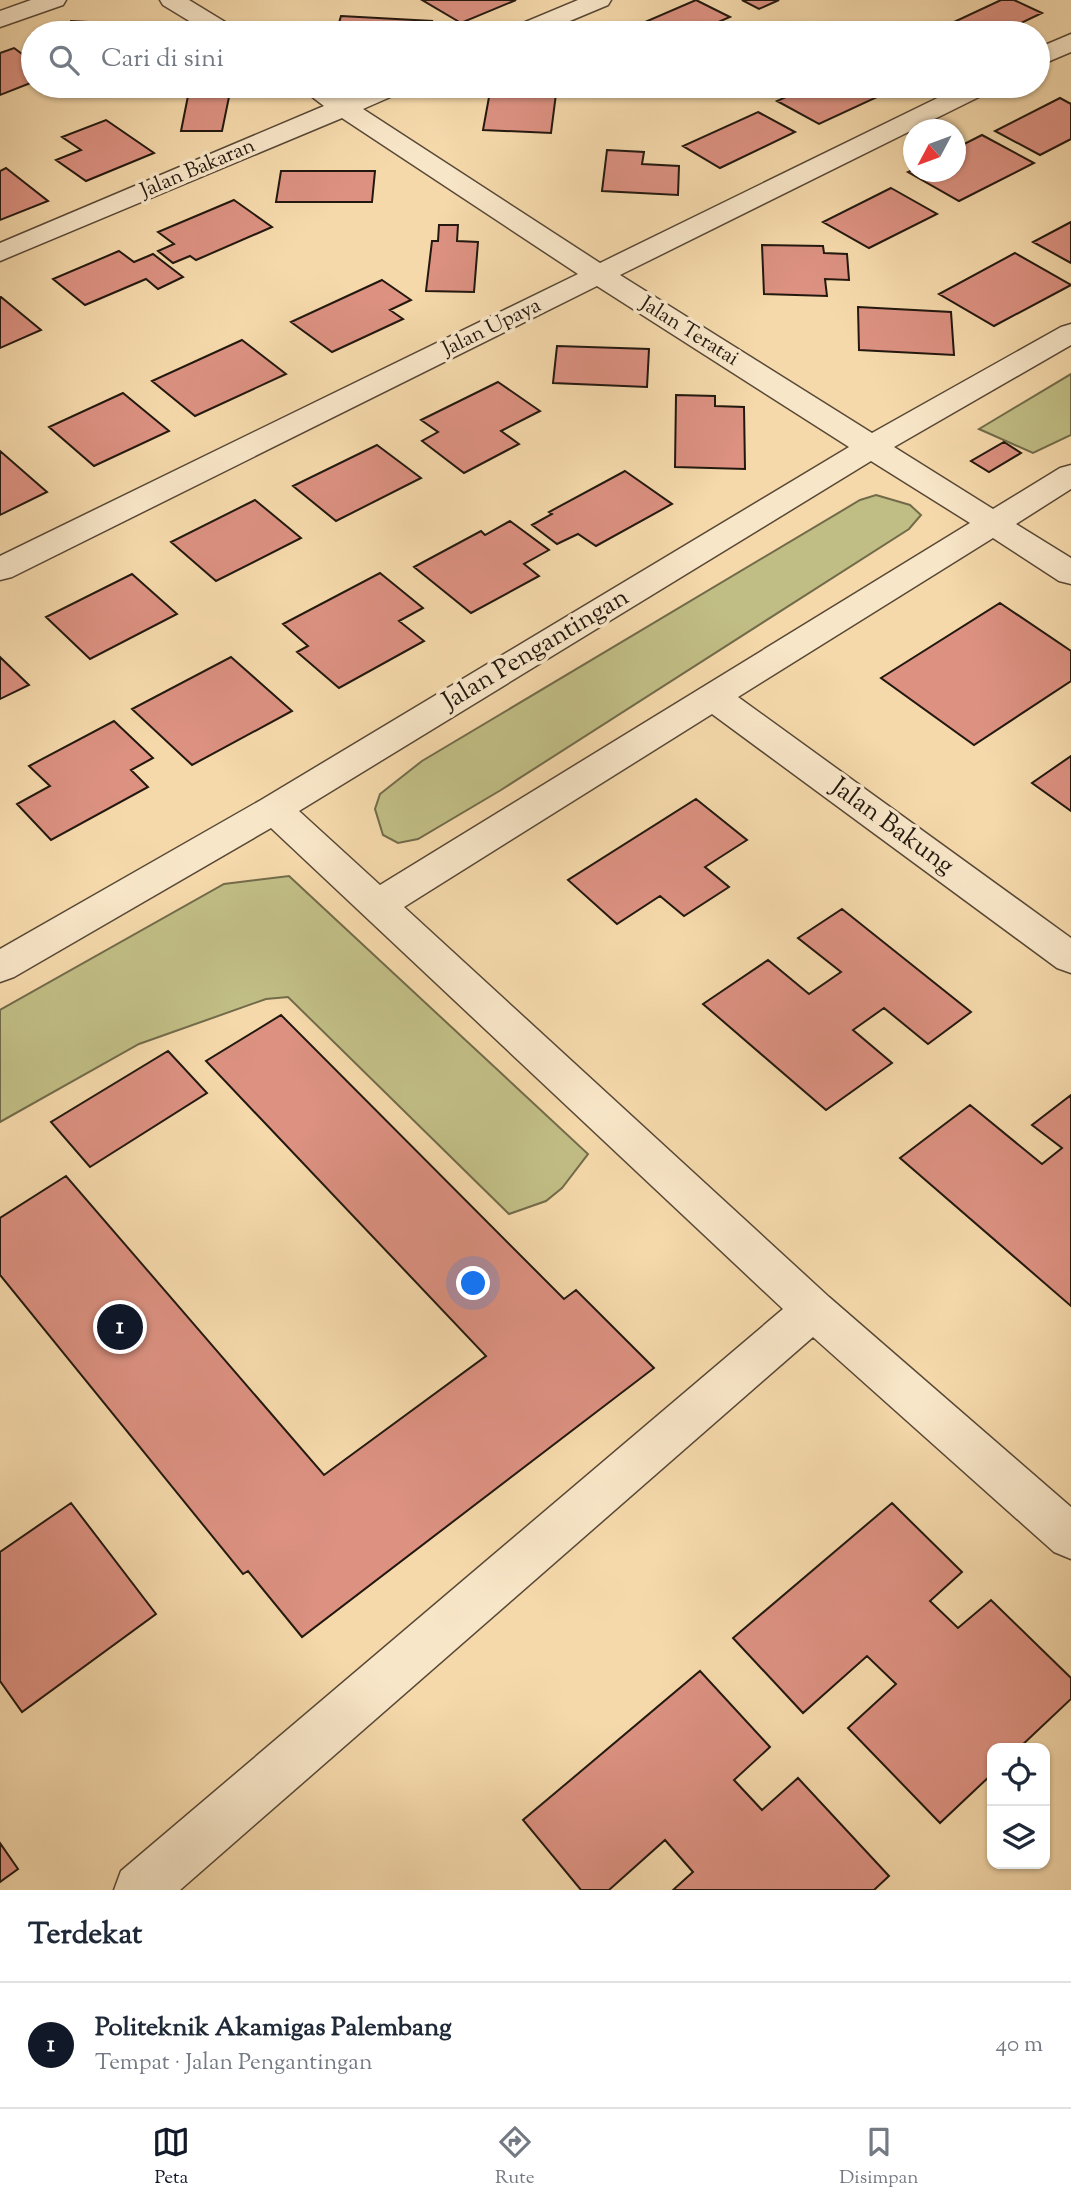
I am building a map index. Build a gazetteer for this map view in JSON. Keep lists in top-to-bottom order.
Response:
{
  "streets": {
    "street": [
      "Jalan Bakaran",
      "Jalan Upaya",
      "Jalan Teratai",
      "Jalan Pengantingan",
      "Jalan Bakung"
    ]
  },
  "crossings": [
    ["Jalan Bakaran", "Jalan Teratai"],
    ["Jalan Upaya", "Jalan Teratai"],
    ["Jalan Teratai", "Jalan Pengantingan"]
  ],
  "north": "bottom left",
  "page": {
    "search": "Cari di sini",
    "pins": "1",
    "heading": "Terdekat",
    "list": [
      {
        "mark": "1",
        "name": "Politeknik Akamigas Palembang",
        "note": "Tempat · Jalan Pengantingan",
        "value": "40 m"
      }
    ],
    "nav": ["Peta", "Rute", "Disimpan"]
  }
}
